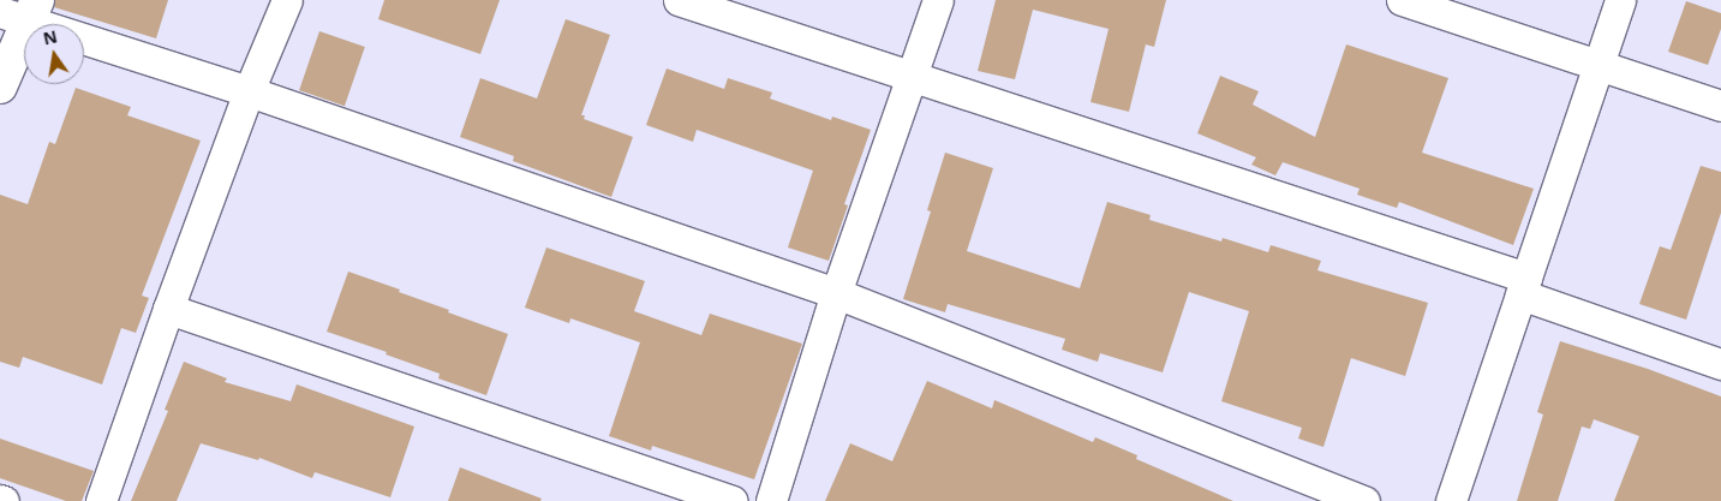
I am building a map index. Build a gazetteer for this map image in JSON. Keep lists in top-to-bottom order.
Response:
{
  "north": "top"
}
